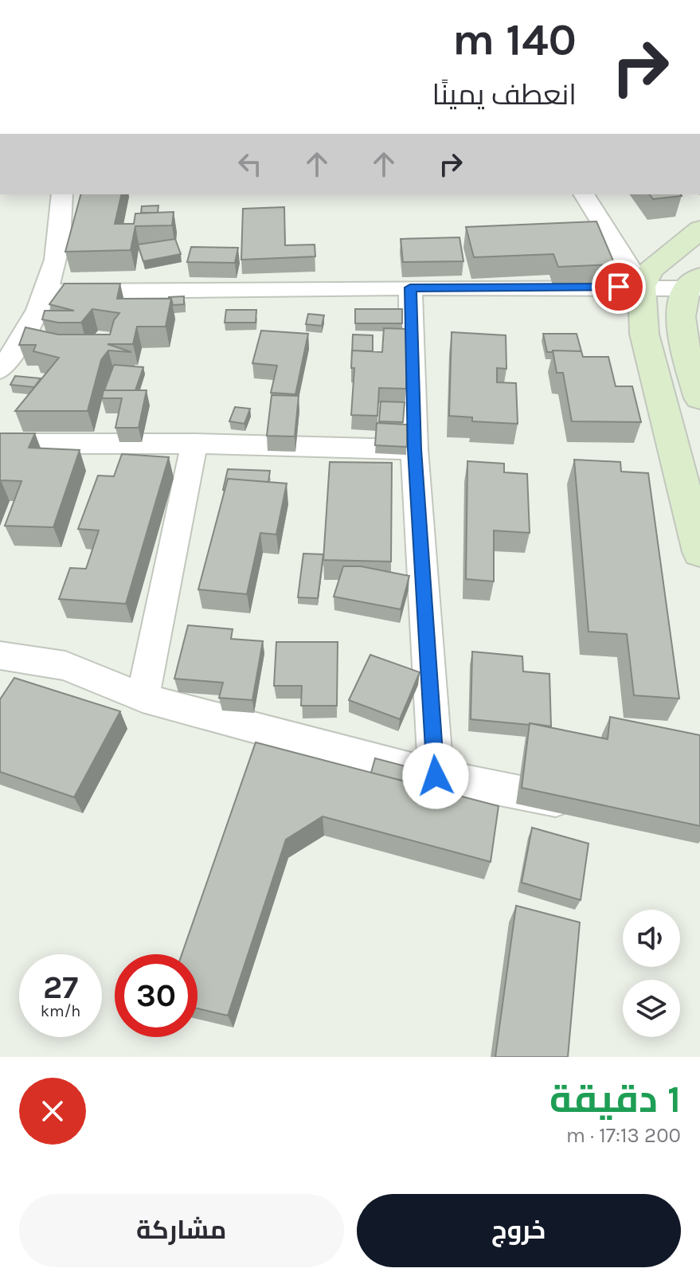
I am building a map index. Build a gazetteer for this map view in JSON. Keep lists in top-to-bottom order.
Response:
{
  "page": {
    "turn": ["140 m", "انعطف يمينًا"],
    "speed": "27 km/h",
    "limit": "30",
    "heading": ["1 دقيقة", "200 m · 17:13"],
    "buttons": ["خروج", "مشاركة"]
  }
}
